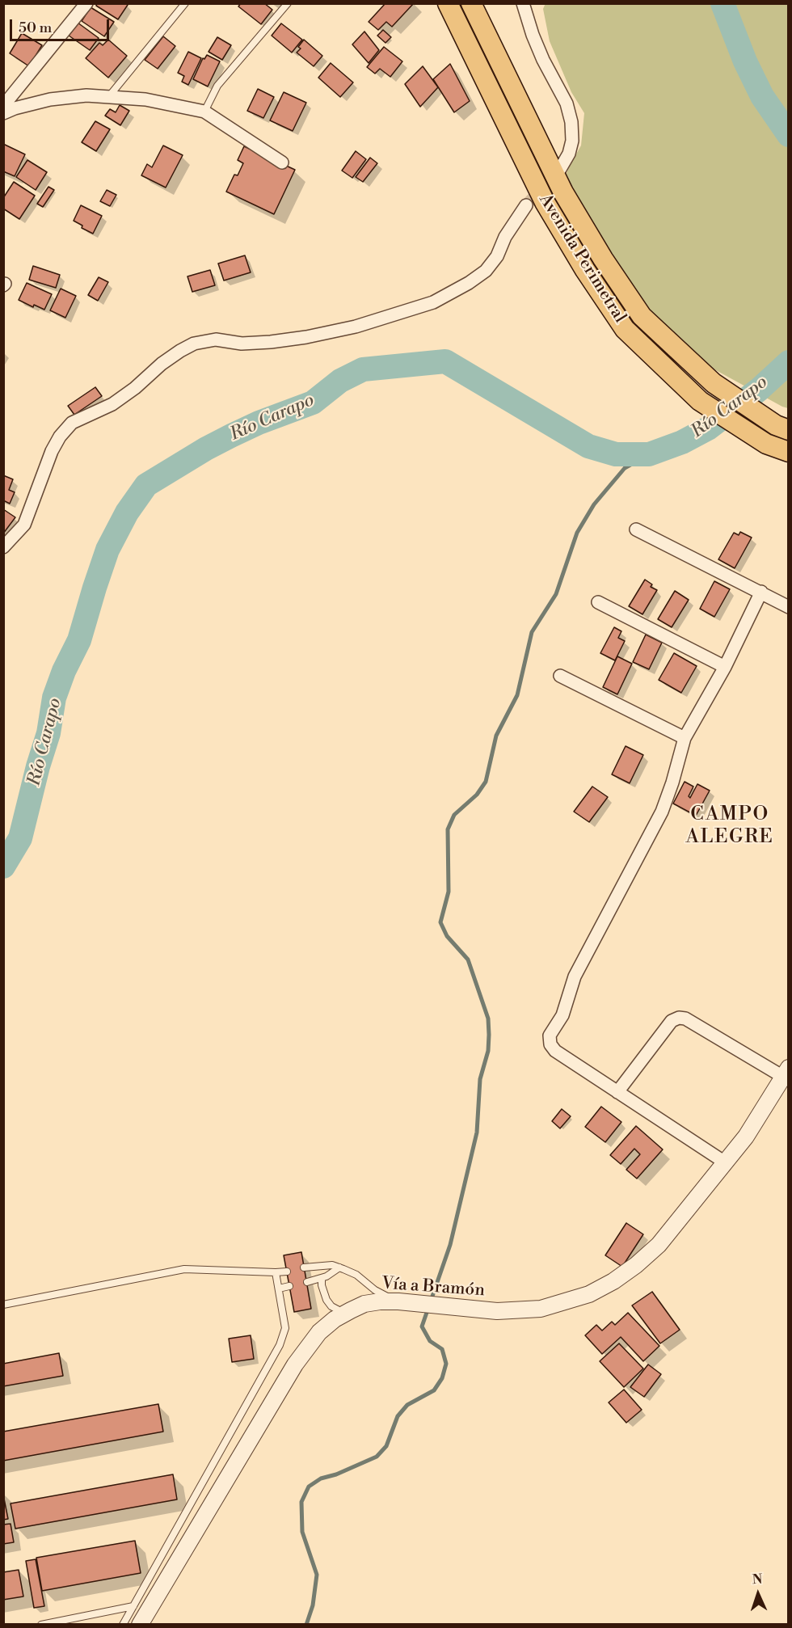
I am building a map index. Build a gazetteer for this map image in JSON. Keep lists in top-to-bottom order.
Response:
{
  "streets": {
    "main road": ["Avenida Perimetral"],
    "street": ["Vía a Bramón"]
  },
  "districts": ["CAMPO ALEGRE"],
  "water": ["Río Carapo"],
  "scale_bar": "50 m",
  "north": "top"
}
